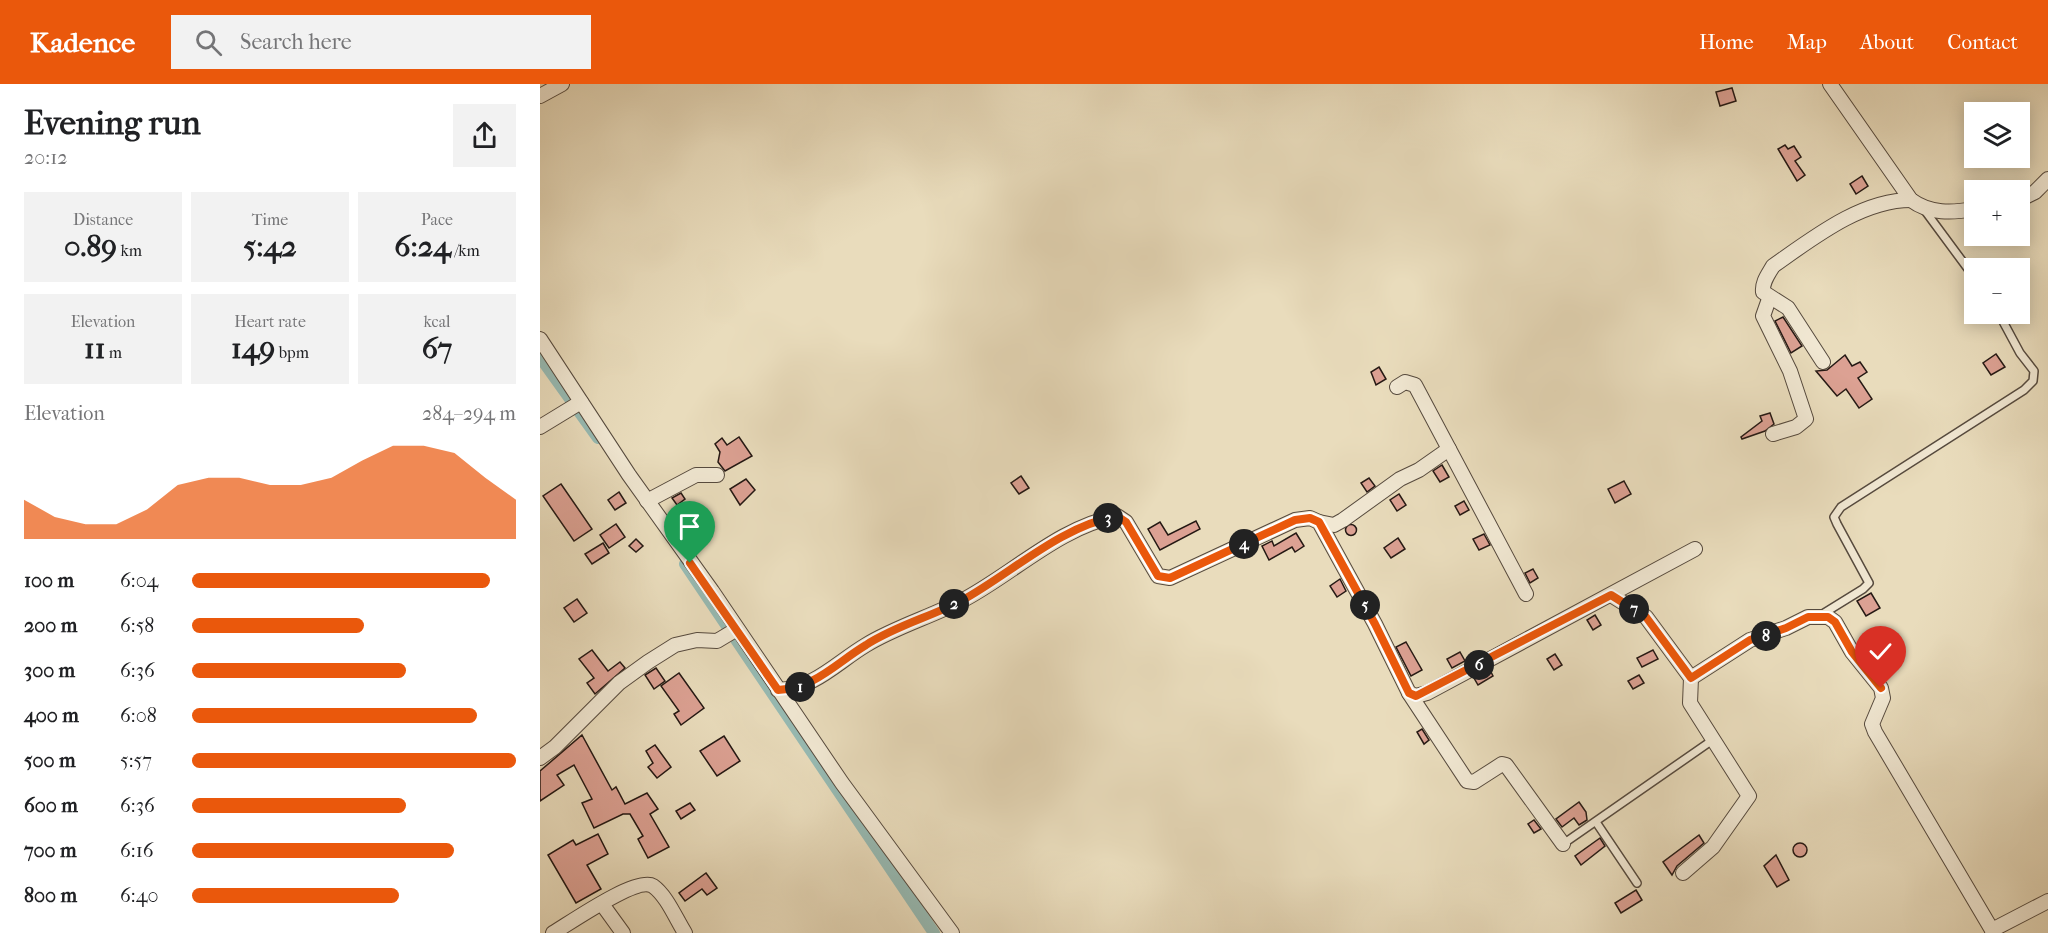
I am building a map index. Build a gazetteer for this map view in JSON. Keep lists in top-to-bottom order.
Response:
{
  "page": {
    "header": "Kadence",
    "search": "Search here",
    "nav": [
      "Home",
      "Map",
      "About",
      "Contact"
    ],
    "heading": ["Evening run", "20:12"],
    "map_buttons": ["+", "−"],
    "stats": [
      ["Distance", "0.89 km"],
      ["Time", "5:42"],
      ["Pace", "6:24 /km"],
      ["Elevation", "11 m"],
      ["Heart rate", "149 bpm"],
      ["kcal", "67"]
    ],
    "chart": ["Elevation", "284–294 m"],
    "pins": [
      "3",
      "4",
      "2",
      "5",
      "7",
      "8",
      "6",
      "1"
    ],
    "list": [
      {
        "name": "100 m",
        "note": "6:04"
      },
      {
        "name": "200 m",
        "note": "6:58"
      },
      {
        "name": "300 m",
        "note": "6:36"
      },
      {
        "name": "400 m",
        "note": "6:08"
      },
      {
        "name": "500 m",
        "note": "5:57"
      },
      {
        "name": "600 m",
        "note": "6:36"
      },
      {
        "name": "700 m",
        "note": "6:16"
      },
      {
        "name": "800 m",
        "note": "6:40"
      }
    ]
  }
}
